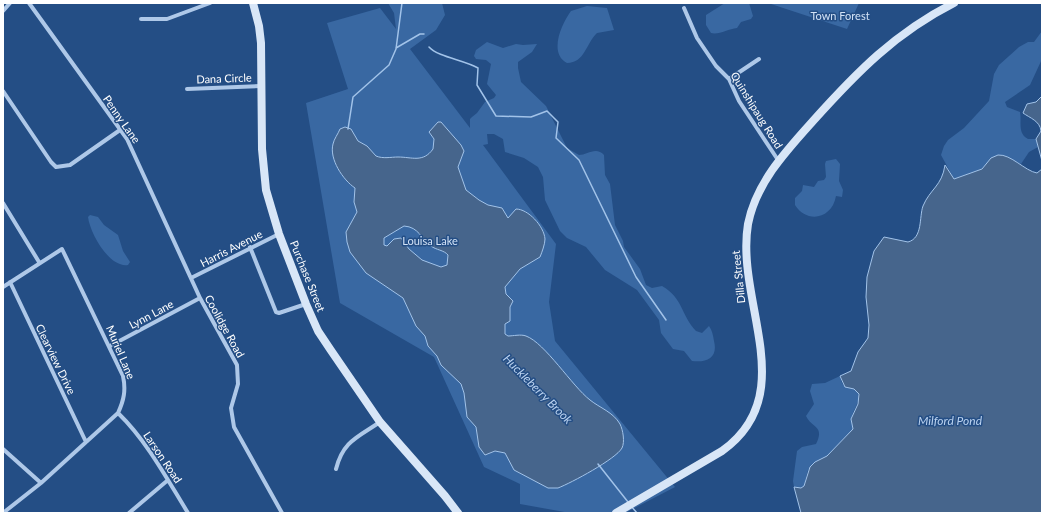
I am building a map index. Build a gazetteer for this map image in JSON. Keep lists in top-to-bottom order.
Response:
{
  "streets": {
    "main road": ["Purchase Street", "Dilla Street"],
    "street": [
      "Dana Circle",
      "Quinshipaug Road",
      "Penny Lane",
      "Harris Avenue",
      "Lynn Lane",
      "Coolidge Road",
      "Muriel Lane",
      "Clearview Drive",
      "Larson Road"
    ]
  },
  "crossings": [
    ["Dana Circle", "Purchase Street"],
    ["Quinshipaug Road", "Dilla Street"],
    ["Penny Lane", "Harris Avenue"],
    ["Penny Lane", "Coolidge Road"],
    ["Harris Avenue", "Purchase Street"],
    ["Harris Avenue", "Coolidge Road"],
    ["Lynn Lane", "Coolidge Road"],
    ["Lynn Lane", "Muriel Lane"],
    ["Muriel Lane", "Clearview Drive"],
    ["Muriel Lane", "Larson Road"]
  ],
  "water": ["Huckleberry Brook", "Milford Pond"],
  "parks": ["Town Forest", "Louisa Lake"]
}
